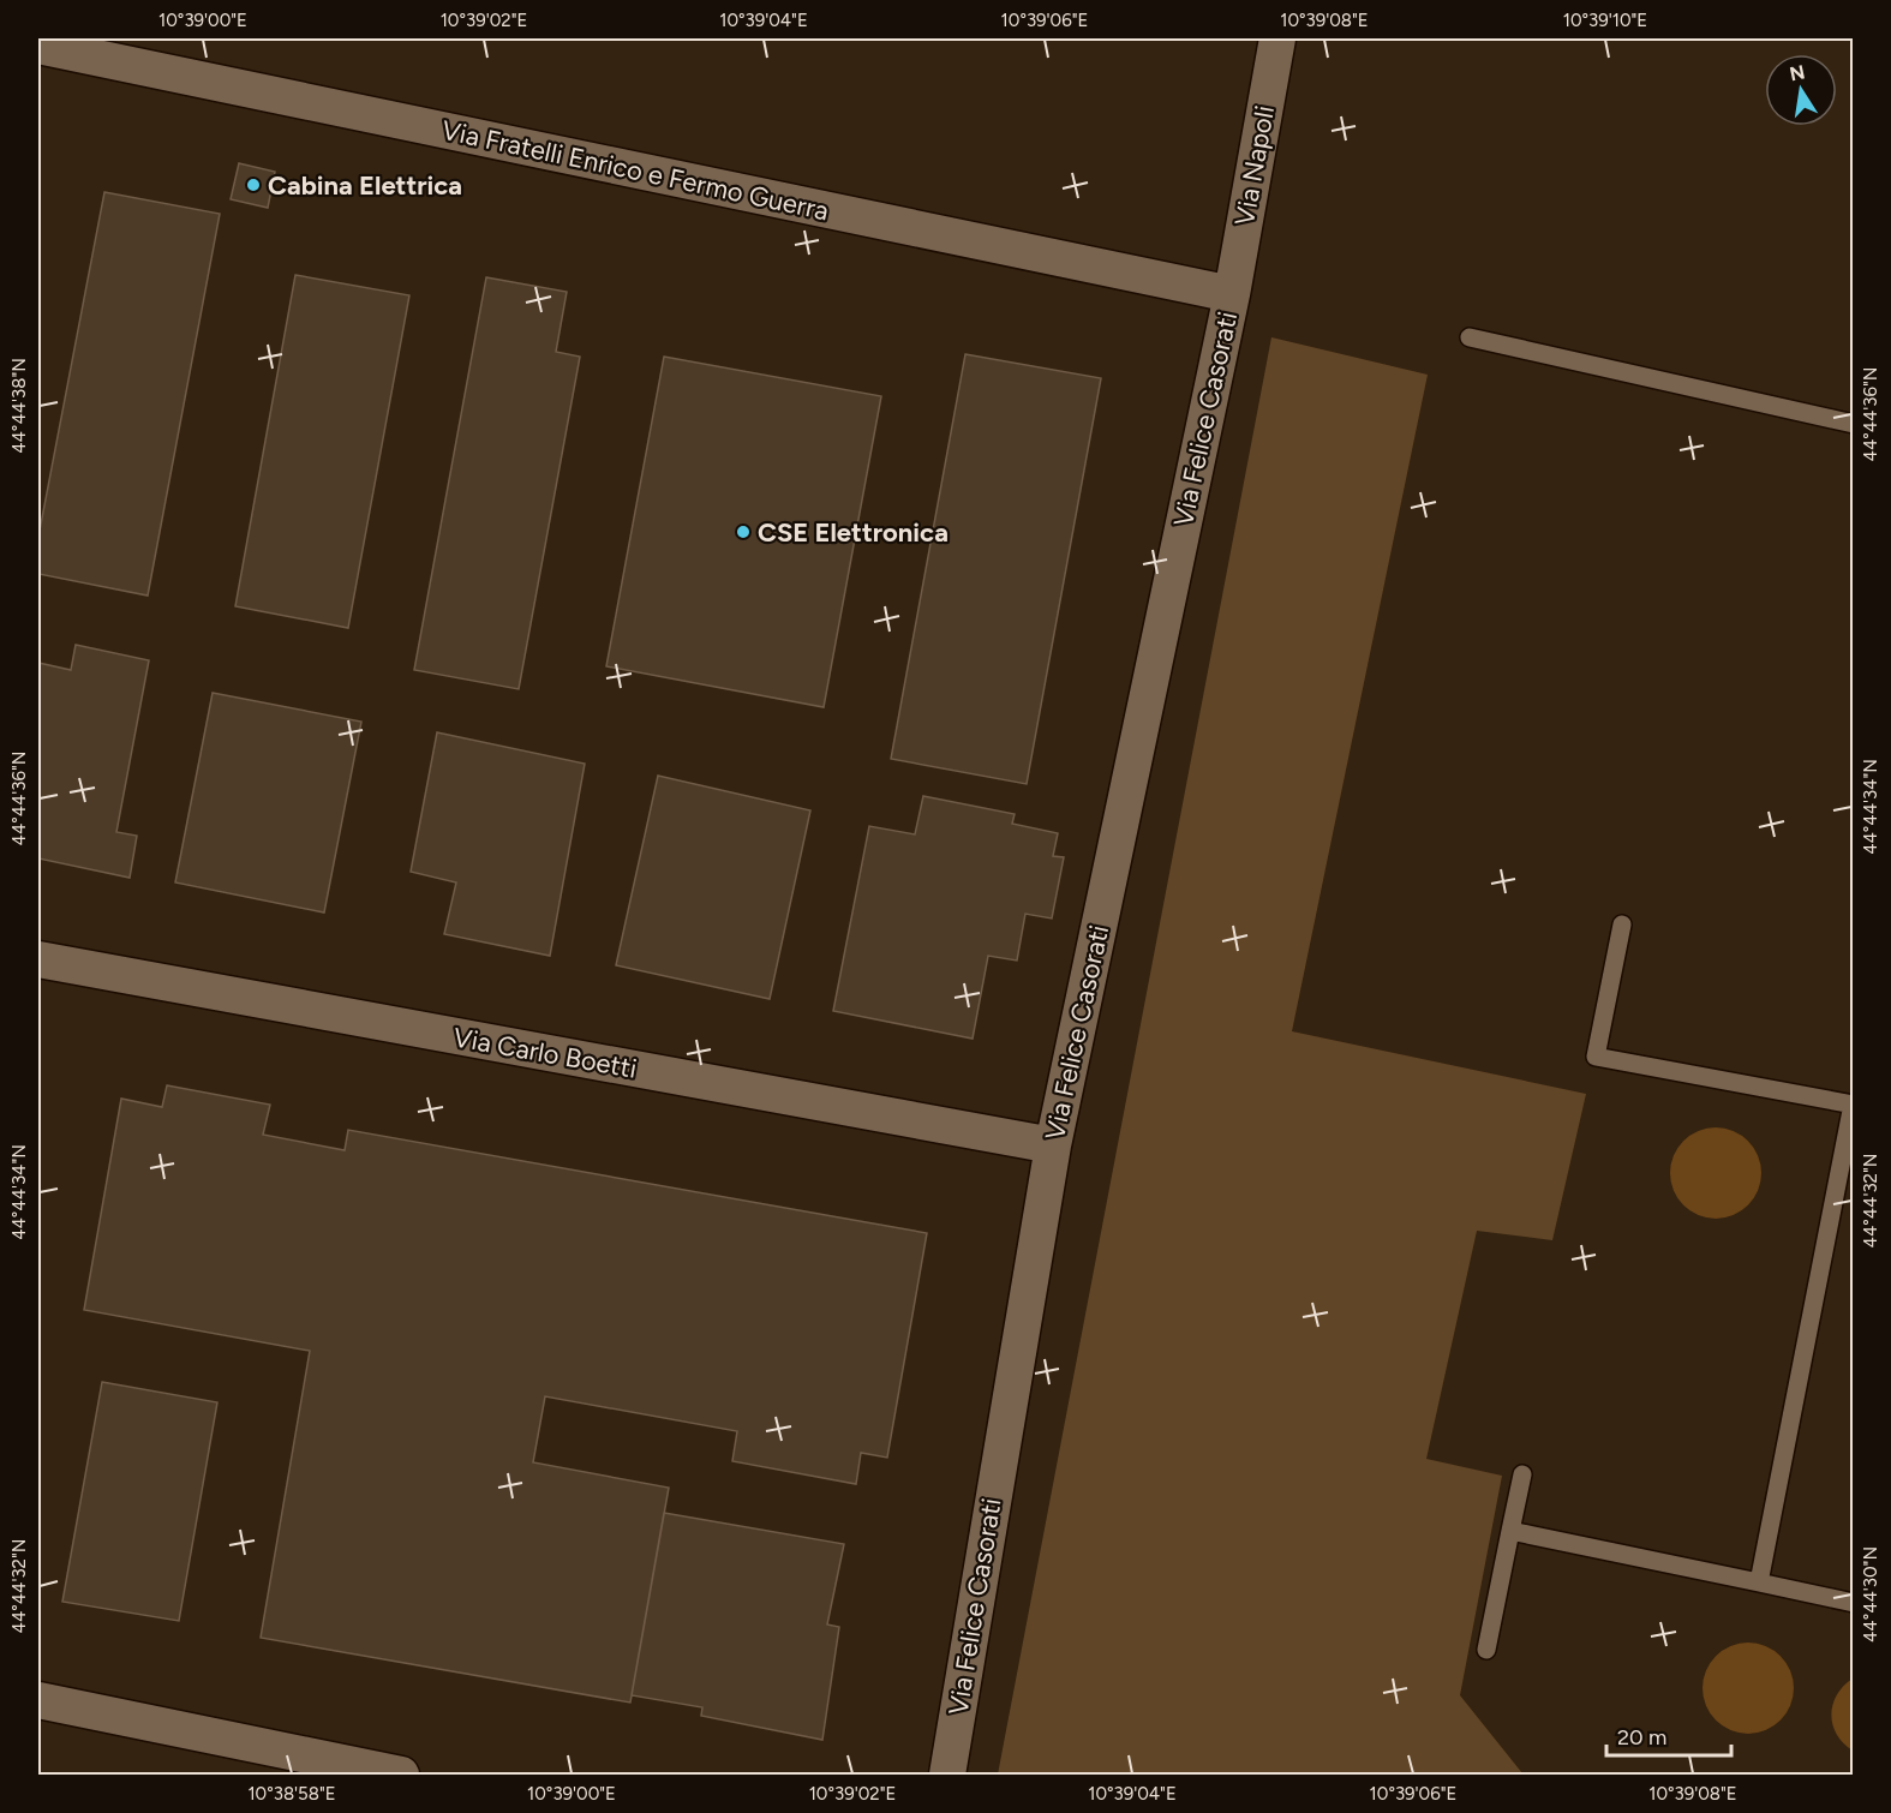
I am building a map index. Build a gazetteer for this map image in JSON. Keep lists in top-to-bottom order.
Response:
{
  "streets": {
    "street": [
      "Via Napoli",
      "Via Fratelli Enrico e Fermo Guerra",
      "Via Felice Casorati",
      "Via Carlo Boetti"
    ]
  },
  "crossings": [
    ["Via Napoli", "Via Fratelli Enrico e Fermo Guerra"],
    ["Via Napoli", "Via Felice Casorati"],
    ["Via Fratelli Enrico e Fermo Guerra", "Via Felice Casorati"],
    ["Via Felice Casorati", "Via Carlo Boetti"]
  ],
  "places": ["Cabina Elettrica", "CSE Elettronica"],
  "scale_bar": "20 m",
  "north": "top",
  "coordinates": [
    "10°39'00\"E",
    "10°39'02\"E",
    "10°39'04\"E",
    "10°39'06\"E",
    "10°39'08\"E",
    "10°39'10\"E",
    "44°44'38\"N",
    "44°44'36\"N",
    "44°44'34\"N",
    "44°44'32\"N",
    "44°44'30\"N",
    "10°38'58\"E"
  ]
}
